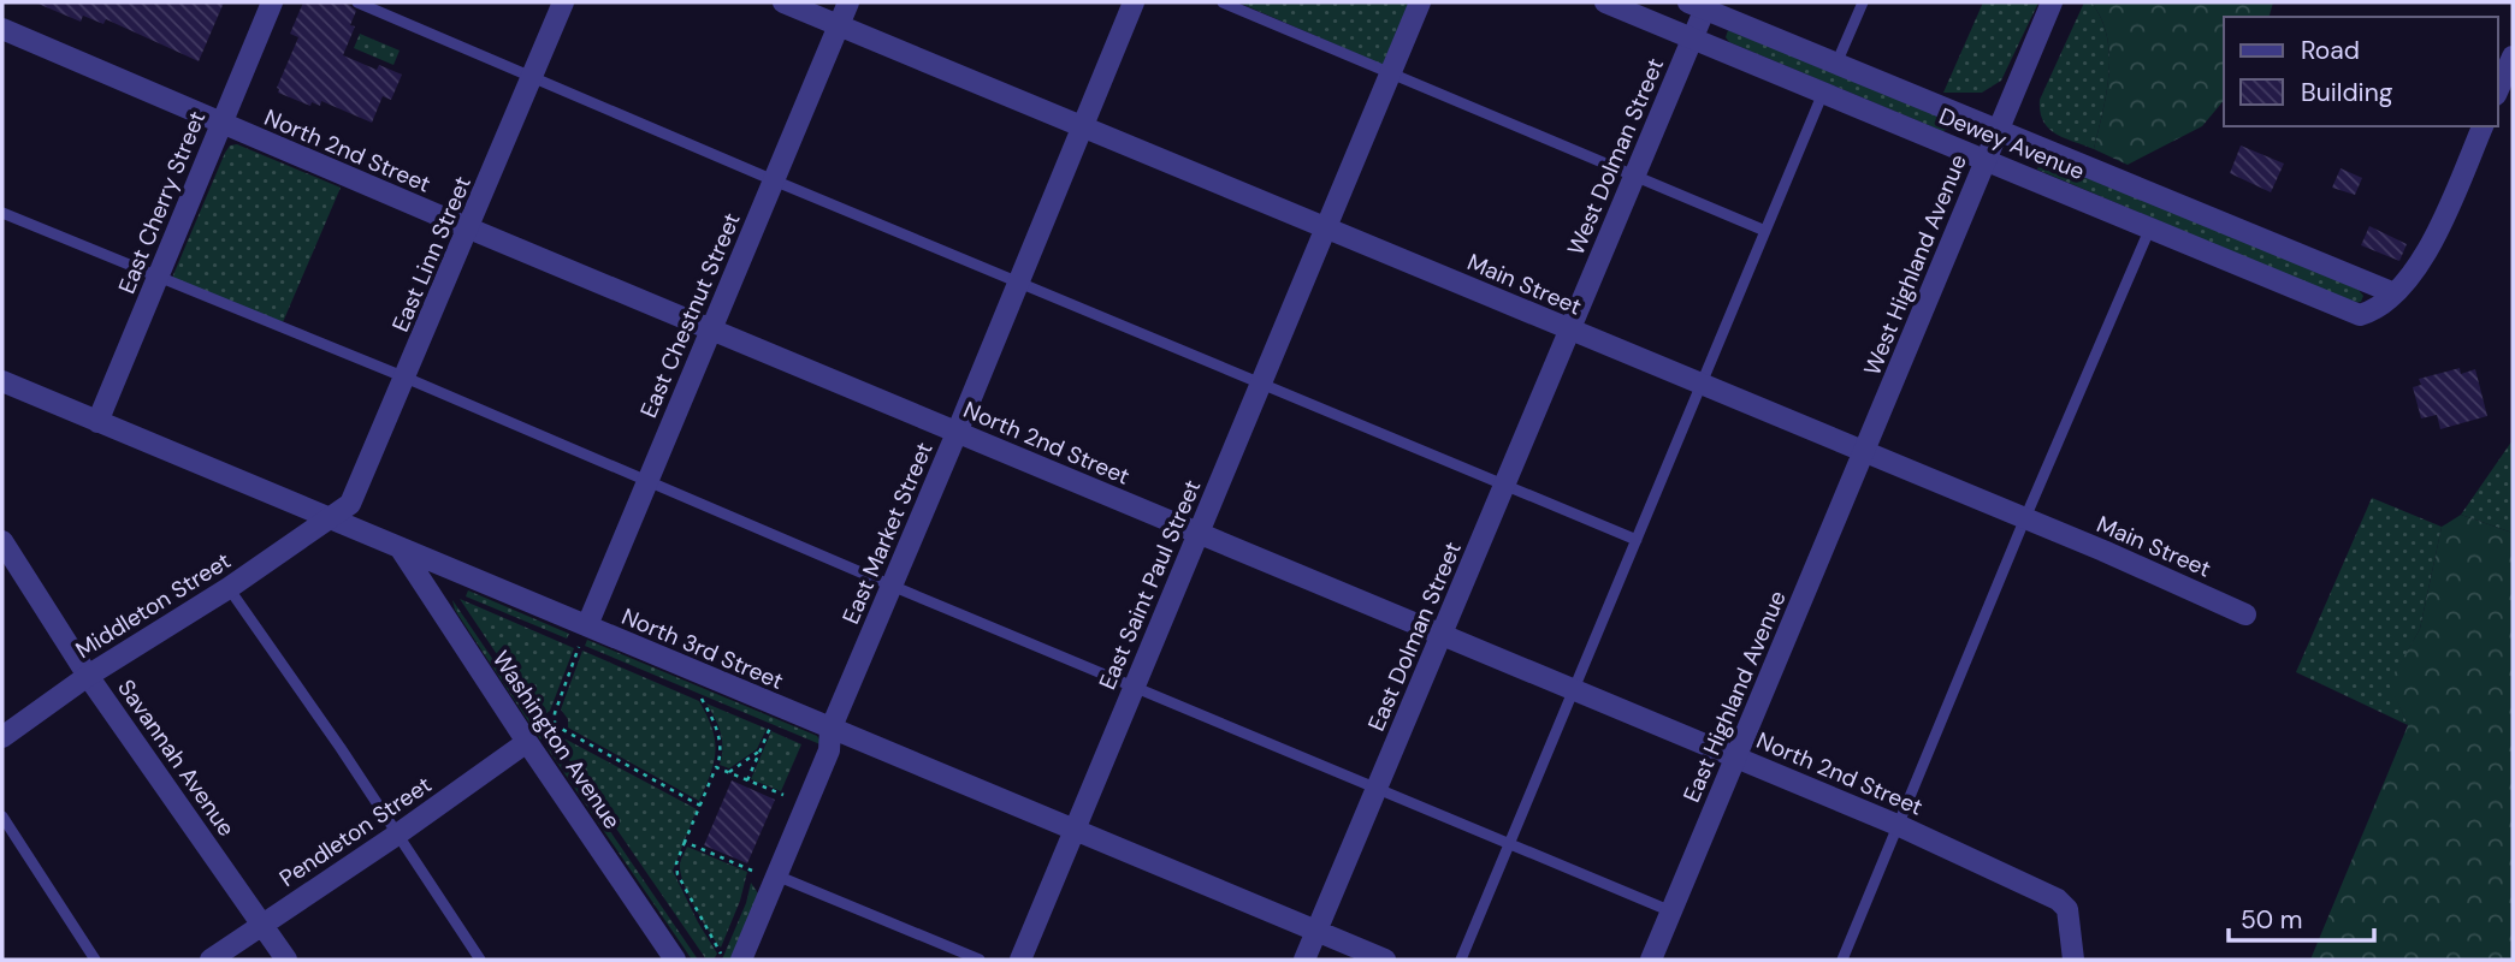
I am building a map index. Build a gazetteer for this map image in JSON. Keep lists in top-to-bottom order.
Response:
{
  "streets": {
    "street": [
      "Dewey Avenue",
      "North 2nd Street",
      "West Dolman Street",
      "East Cherry Street",
      "East Linn Street",
      "West Highland Avenue",
      "Main Street",
      "East Chestnut Street",
      "East Market Street",
      "East Saint Paul Street",
      "Middleton Street",
      "East Dolman Street",
      "North 3rd Street",
      "East Highland Avenue",
      "Washington Avenue",
      "Savannah Avenue",
      "Pendleton Street"
    ]
  },
  "crossings": [
    ["Dewey Avenue", "West Dolman Street"],
    ["Dewey Avenue", "West Highland Avenue"],
    ["North 2nd Street", "East Cherry Street"],
    ["North 2nd Street", "East Linn Street"],
    ["North 2nd Street", "East Chestnut Street"],
    ["North 2nd Street", "East Market Street"],
    ["North 2nd Street", "East Saint Paul Street"],
    ["North 2nd Street", "East Dolman Street"],
    ["North 2nd Street", "East Highland Avenue"],
    ["West Dolman Street", "Main Street"],
    ["West Dolman Street", "East Dolman Street"],
    ["East Cherry Street", "North 3rd Street"],
    ["East Linn Street", "Middleton Street"],
    ["East Linn Street", "North 3rd Street"],
    ["West Highland Avenue", "Main Street"],
    ["West Highland Avenue", "East Highland Avenue"],
    ["Main Street", "East Chestnut Street"],
    ["Main Street", "East Market Street"],
    ["Main Street", "East Saint Paul Street"],
    ["Main Street", "East Dolman Street"],
    ["Main Street", "East Highland Avenue"],
    ["East Chestnut Street", "North 3rd Street"],
    ["East Market Street", "North 3rd Street"],
    ["East Saint Paul Street", "North 3rd Street"],
    ["Middleton Street", "North 3rd Street"],
    ["Middleton Street", "Savannah Avenue"],
    ["East Dolman Street", "North 3rd Street"],
    ["North 3rd Street", "Washington Avenue"],
    ["Washington Avenue", "Pendleton Street"],
    ["Savannah Avenue", "Pendleton Street"]
  ],
  "legend": ["Road", "Building"],
  "scale_bar": "50 m"
}
